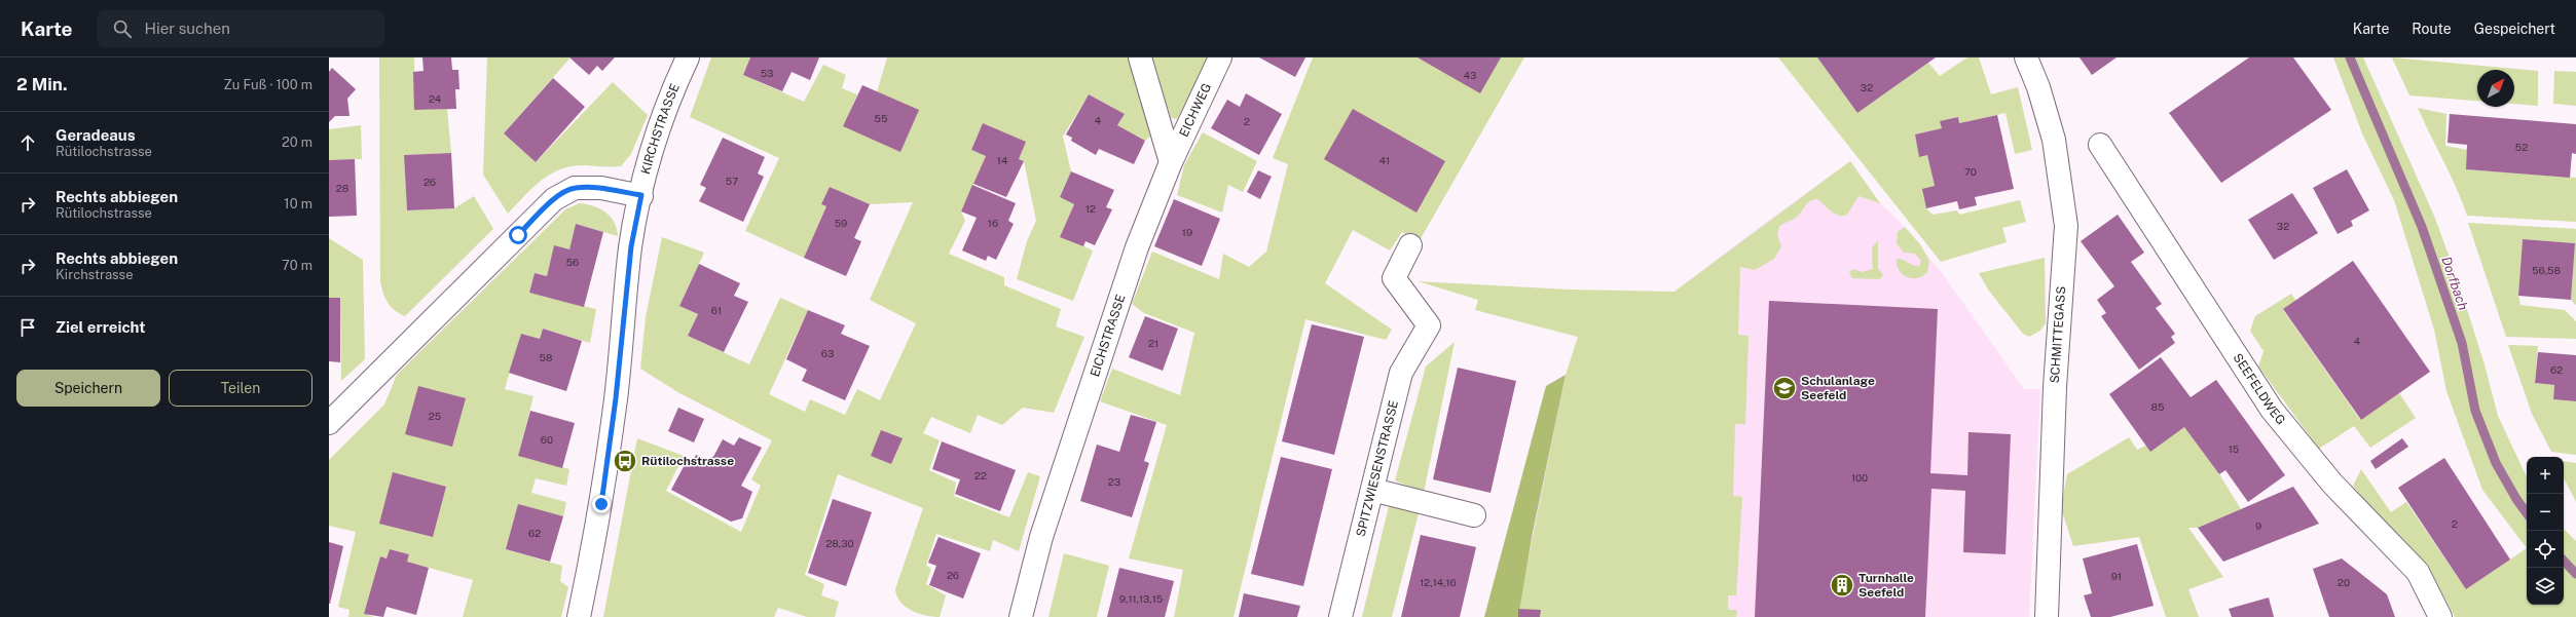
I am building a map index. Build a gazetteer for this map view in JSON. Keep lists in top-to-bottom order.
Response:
{
  "streets": {
    "street": [
      "EICHWEG",
      "KIRCHSTRASSE",
      "SCHMITTEGASS",
      "EICHSTRASSE",
      "SEEFELDWEG",
      "SPITZWIESENSTRASSE"
    ]
  },
  "crossings": [
    ["EICHWEG", "EICHSTRASSE"]
  ],
  "water": ["Dorfbach"],
  "places": {
    "school or university": ["Schulanlage Seefeld"],
    "bus stop": ["Rütilochstrasse"],
    "building": ["Turnhalle Seefeld"]
  },
  "house_numbers": [
    "53",
    "43",
    "32",
    "24",
    "55",
    "4",
    "2",
    "52",
    "14",
    "41",
    "70",
    "57",
    "26",
    "28",
    "12",
    "59",
    "16",
    "32",
    "19",
    "56",
    "56,58",
    "61",
    "4",
    "21",
    "63",
    "58",
    "62",
    "85",
    "25",
    "60",
    "15",
    "22",
    "100",
    "23",
    "2",
    "9",
    "62",
    "28,30",
    "26",
    "91",
    "12,14,16",
    "20",
    "9,11,13,15"
  ],
  "north": "top right",
  "page": {
    "header": "Karte",
    "search": "Hier suchen",
    "nav": ["Karte", "Route", "Gespeichert"],
    "heading": ["2 Min.", "Zu Fuß · 100 m"],
    "list": [
      ["Geradeaus", "Rütilochstrasse", "20 m"],
      ["Rechts abbiegen", "Rütilochstrasse", "10 m"],
      ["Rechts abbiegen", "Kirchstrasse", "70 m"],
      "Ziel erreicht"
    ],
    "buttons": ["Speichern", "Teilen"],
    "map_buttons": ["+", "−"]
  }
}
